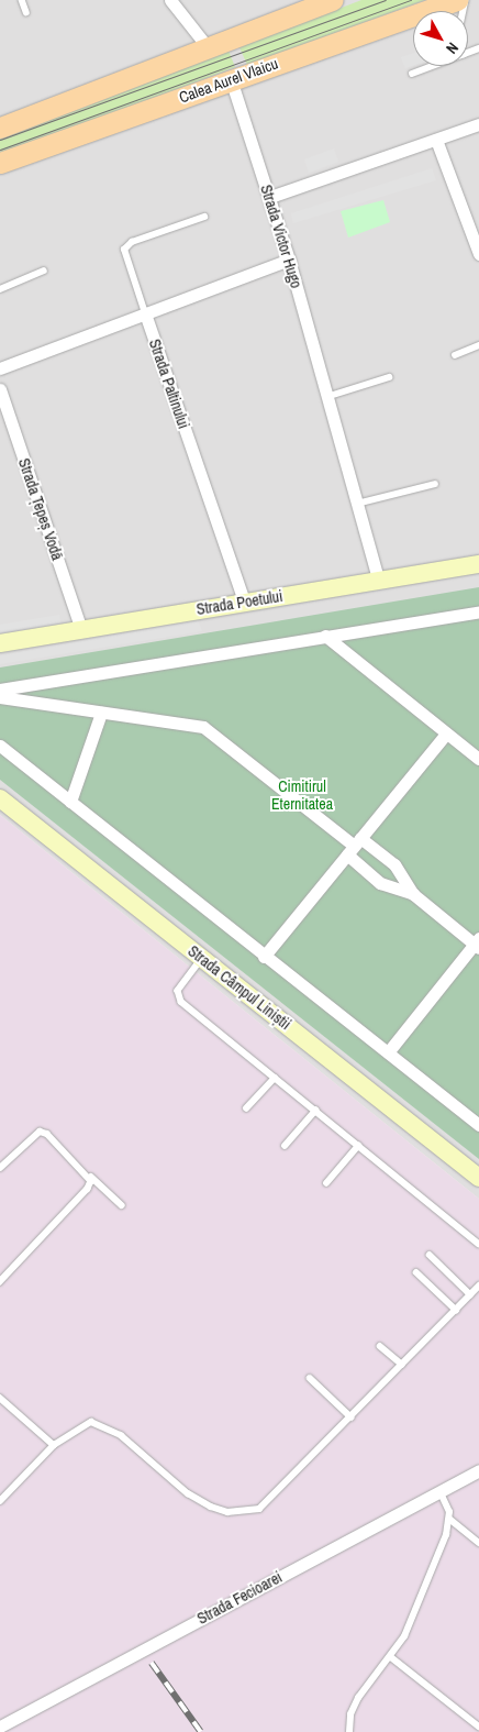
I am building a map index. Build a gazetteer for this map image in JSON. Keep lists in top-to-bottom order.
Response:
{
  "streets": {
    "main road": ["Calea Aurel Vlaicu"],
    "street": [
      "Strada Victor Hugo",
      "Strada Paltinului",
      "Strada Țepeș Vodă",
      "Strada Poetului",
      "Strada Câmpul Liniștii",
      "Strada Fecioarei"
    ]
  },
  "crossings": [
    ["Calea Aurel Vlaicu", "Strada Victor Hugo"],
    ["Strada Victor Hugo", "Strada Poetului"],
    ["Strada Paltinului", "Strada Poetului"],
    ["Strada Țepeș Vodă", "Strada Poetului"]
  ],
  "parks": ["Cimitirul Eternitatea"],
  "north": "bottom right"
}
